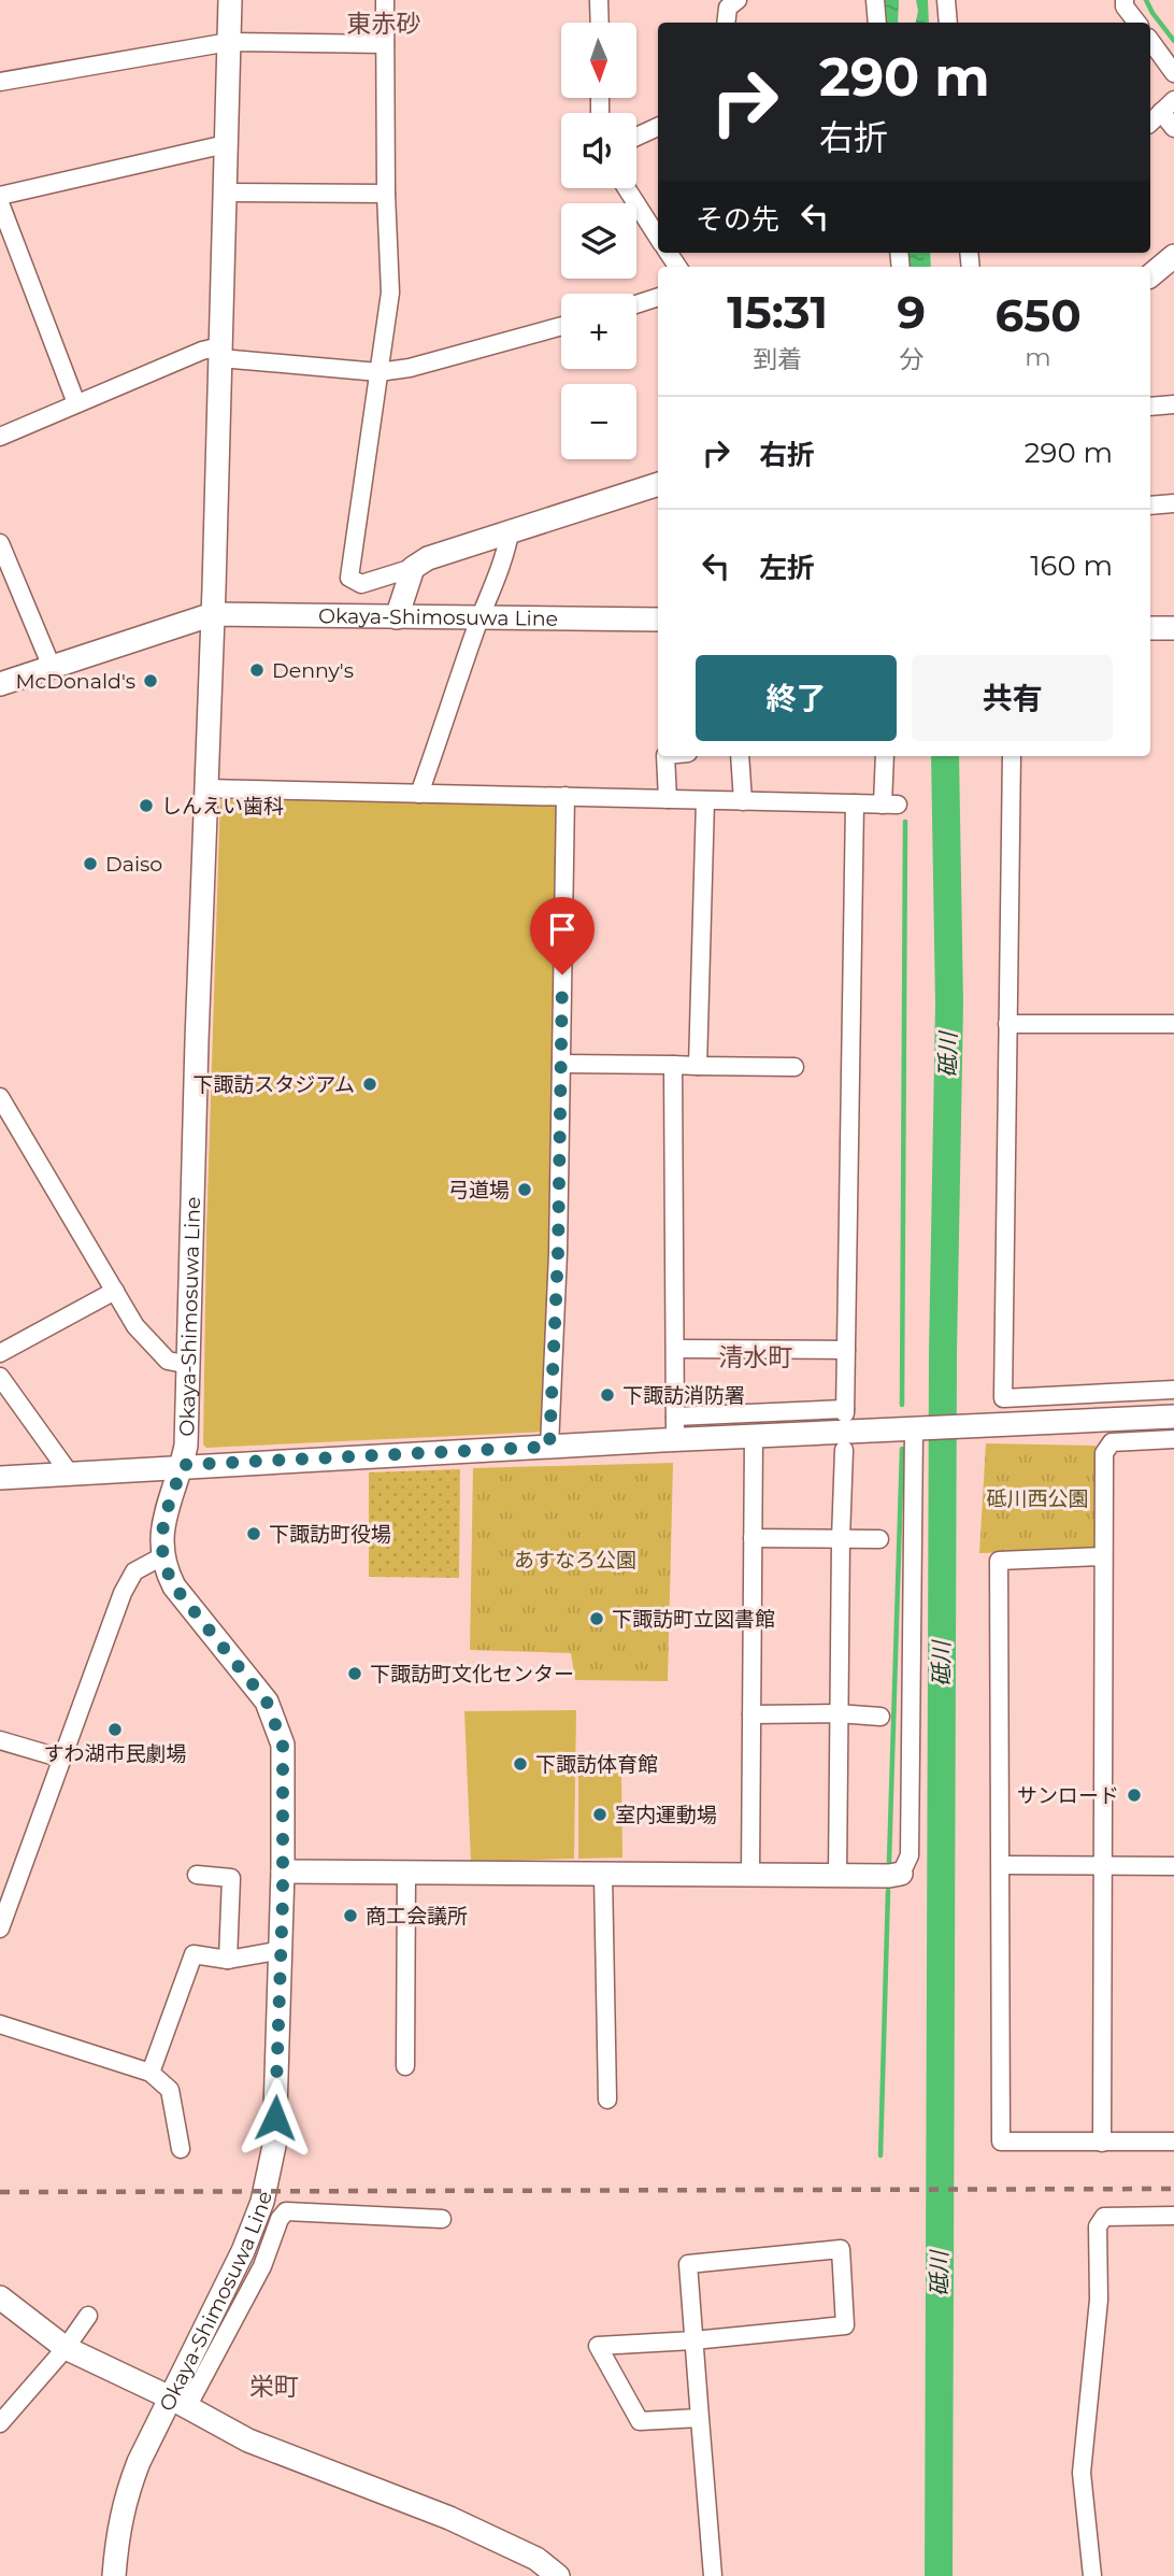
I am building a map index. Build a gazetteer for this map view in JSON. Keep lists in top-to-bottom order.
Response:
{
  "streets": {
    "street": ["Okaya-Shimosuwa Line"]
  },
  "districts": ["東赤砂", "清水町", "栄町"],
  "water": ["砥川"],
  "parks": ["砥川西公園", "あすなろ公園"],
  "places": [
    "Denny's",
    "McDonald's",
    "しんえい歯科",
    "Daiso",
    "下諏訪スタジアム",
    "弓道場",
    "下諏訪消防署",
    "下諏訪町役場",
    "下諏訪町立図書館",
    "下諏訪町文化センター",
    "すわ湖市民劇場",
    "下諏訪体育館",
    "サンロード",
    "室内運動場",
    "商工会議所"
  ],
  "north": "bottom",
  "page": {
    "map_buttons": ["+", "−"],
    "turn": ["290 m", "右折"],
    "then": "その先",
    "eta": [
      "15:31",
      "到着",
      "9",
      "分",
      "650",
      "m"
    ],
    "list": [
      {
        "name": "右折",
        "value": "290 m"
      },
      {
        "name": "左折",
        "value": "160 m"
      }
    ],
    "buttons": ["終了", "共有"]
  }
}
